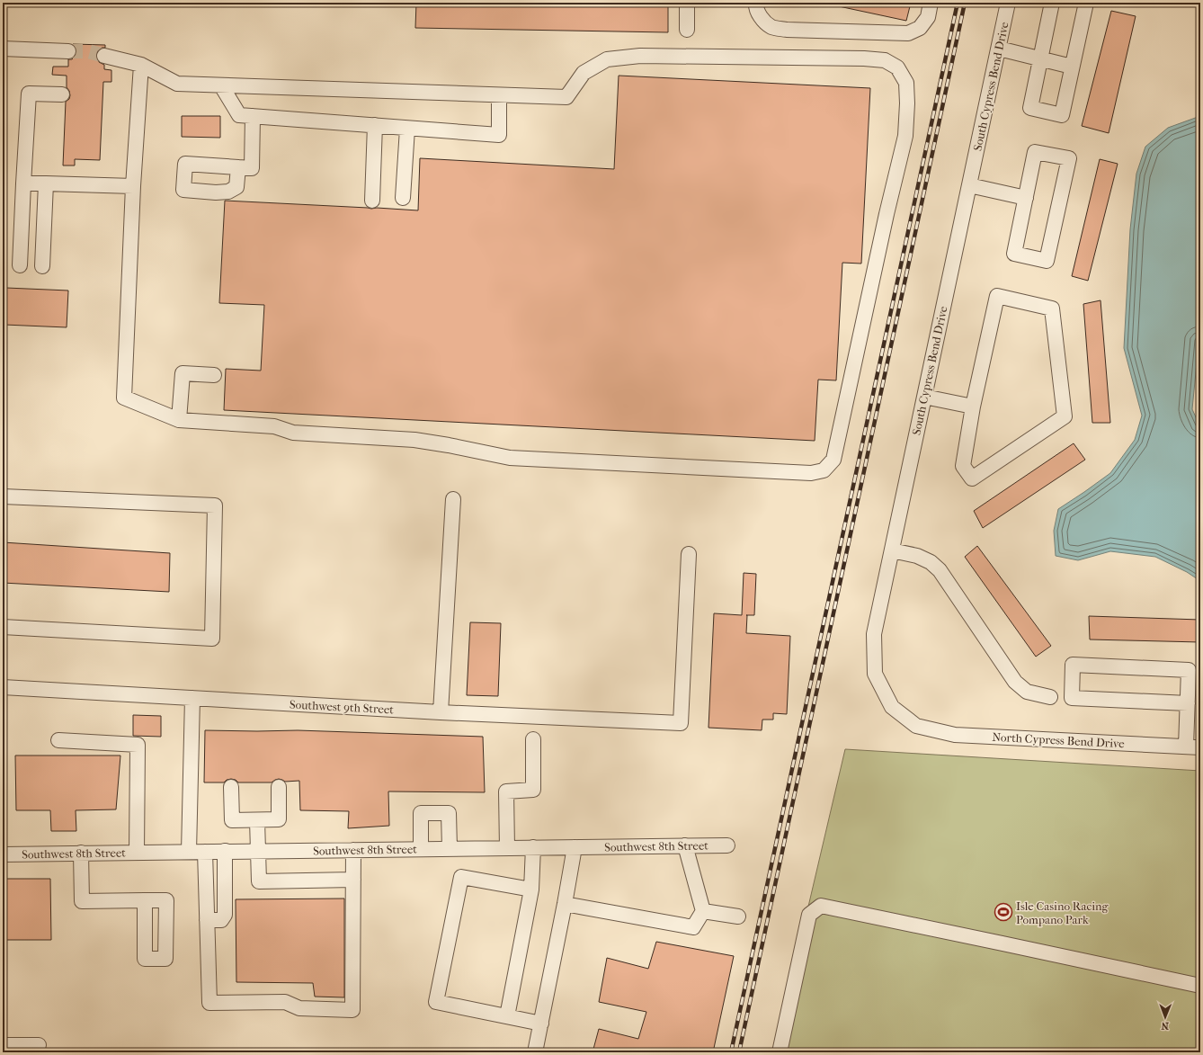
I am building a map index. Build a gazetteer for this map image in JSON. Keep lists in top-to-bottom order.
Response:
{
  "streets": {
    "street": [
      "South Cypress Bend Drive",
      "Southwest 9th Street",
      "North Cypress Bend Drive",
      "Southwest 8th Street"
    ]
  },
  "crossings": [
    ["South Cypress Bend Drive", "North Cypress Bend Drive"]
  ],
  "places": {
    "sports": ["Isle Casino Racing Pompano Park"]
  },
  "north": "bottom"
}
